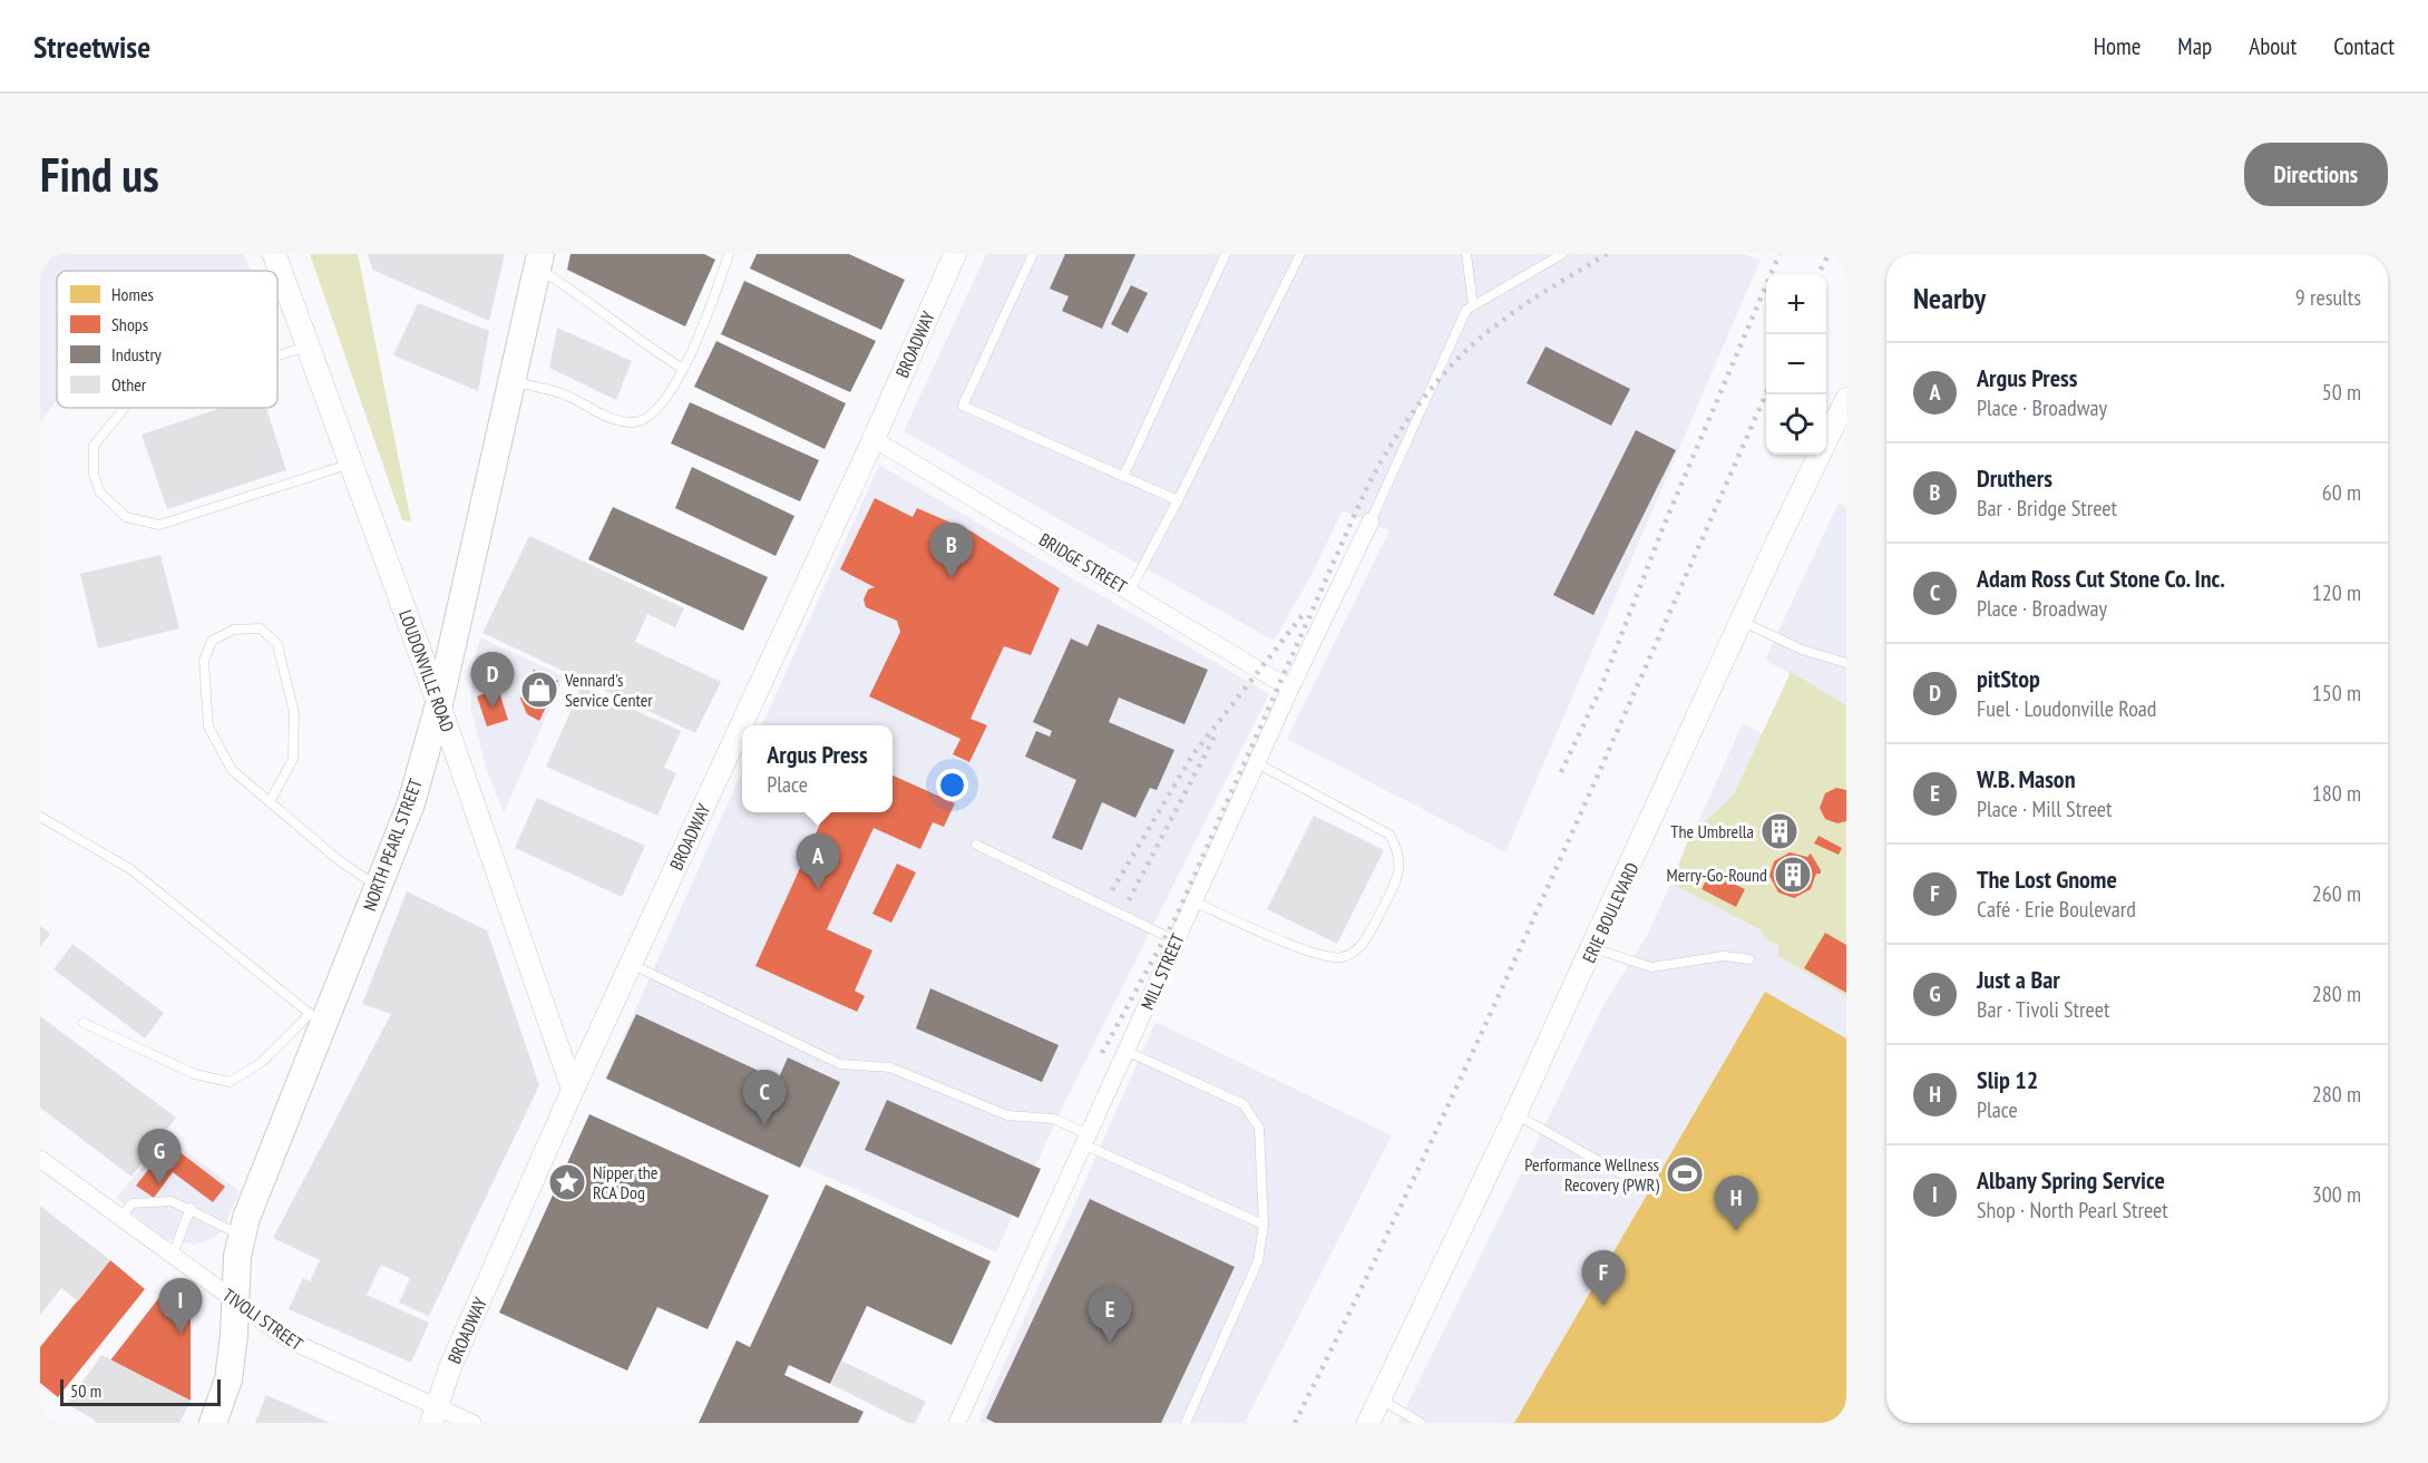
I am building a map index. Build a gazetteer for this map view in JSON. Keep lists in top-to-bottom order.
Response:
{
  "streets": {
    "main road": ["LOUDONVILLE ROAD", "NORTH PEARL STREET"],
    "street": [
      "BROADWAY",
      "BRIDGE STREET",
      "ERIE BOULEVARD",
      "MILL STREET",
      "TIVOLI STREET"
    ]
  },
  "crossings": [
    ["BROADWAY", "BRIDGE STREET"],
    ["BROADWAY", "LOUDONVILLE ROAD"],
    ["BROADWAY", "TIVOLI STREET"],
    ["BRIDGE STREET", "MILL STREET"],
    ["LOUDONVILLE ROAD", "NORTH PEARL STREET"],
    ["NORTH PEARL STREET", "TIVOLI STREET"]
  ],
  "places": {
    "shop": ["Vennard's Service Center"],
    "building": ["The Umbrella", "Merry-Go-Round"],
    "sports": ["Performance Wellness Recovery (PWR)"],
    "place": ["Nipper the RCA Dog"]
  },
  "legend": [
    "Homes",
    "Shops",
    "Industry",
    "Other"
  ],
  "scale_bar": "50 m",
  "page": {
    "header": "Streetwise",
    "nav": [
      "Home",
      "Map",
      "About",
      "Contact"
    ],
    "buttons": "Directions",
    "title": "Find us",
    "heading": ["Nearby", "9 results"],
    "map_buttons": ["+", "−"],
    "list": [
      {
        "mark": "A",
        "name": "Argus Press",
        "note": "Place · Broadway",
        "value": "50 m"
      },
      {
        "mark": "B",
        "name": "Druthers",
        "note": "Bar · Bridge Street",
        "value": "60 m"
      },
      {
        "mark": "C",
        "name": "Adam Ross Cut Stone Co. Inc.",
        "note": "Place · Broadway",
        "value": "120 m"
      },
      {
        "mark": "D",
        "name": "pitStop",
        "note": "Fuel · Loudonville Road",
        "value": "150 m"
      },
      {
        "mark": "E",
        "name": "W.B. Mason",
        "note": "Place · Mill Street",
        "value": "180 m"
      },
      {
        "mark": "F",
        "name": "The Lost Gnome",
        "note": "Café · Erie Boulevard",
        "value": "260 m"
      },
      {
        "mark": "G",
        "name": "Just a Bar",
        "note": "Bar · Tivoli Street",
        "value": "280 m"
      },
      {
        "mark": "H",
        "name": "Slip 12",
        "note": "Place",
        "value": "280 m"
      },
      {
        "mark": "I",
        "name": "Albany Spring Service",
        "note": "Shop · North Pearl Street",
        "value": "300 m"
      }
    ],
    "pins": [
      "B",
      "D",
      "A",
      "C",
      "G",
      "H",
      "F",
      "I",
      "E"
    ],
    "popup": ["Argus Press", "Place"],
    "scale": "50 m"
  }
}
